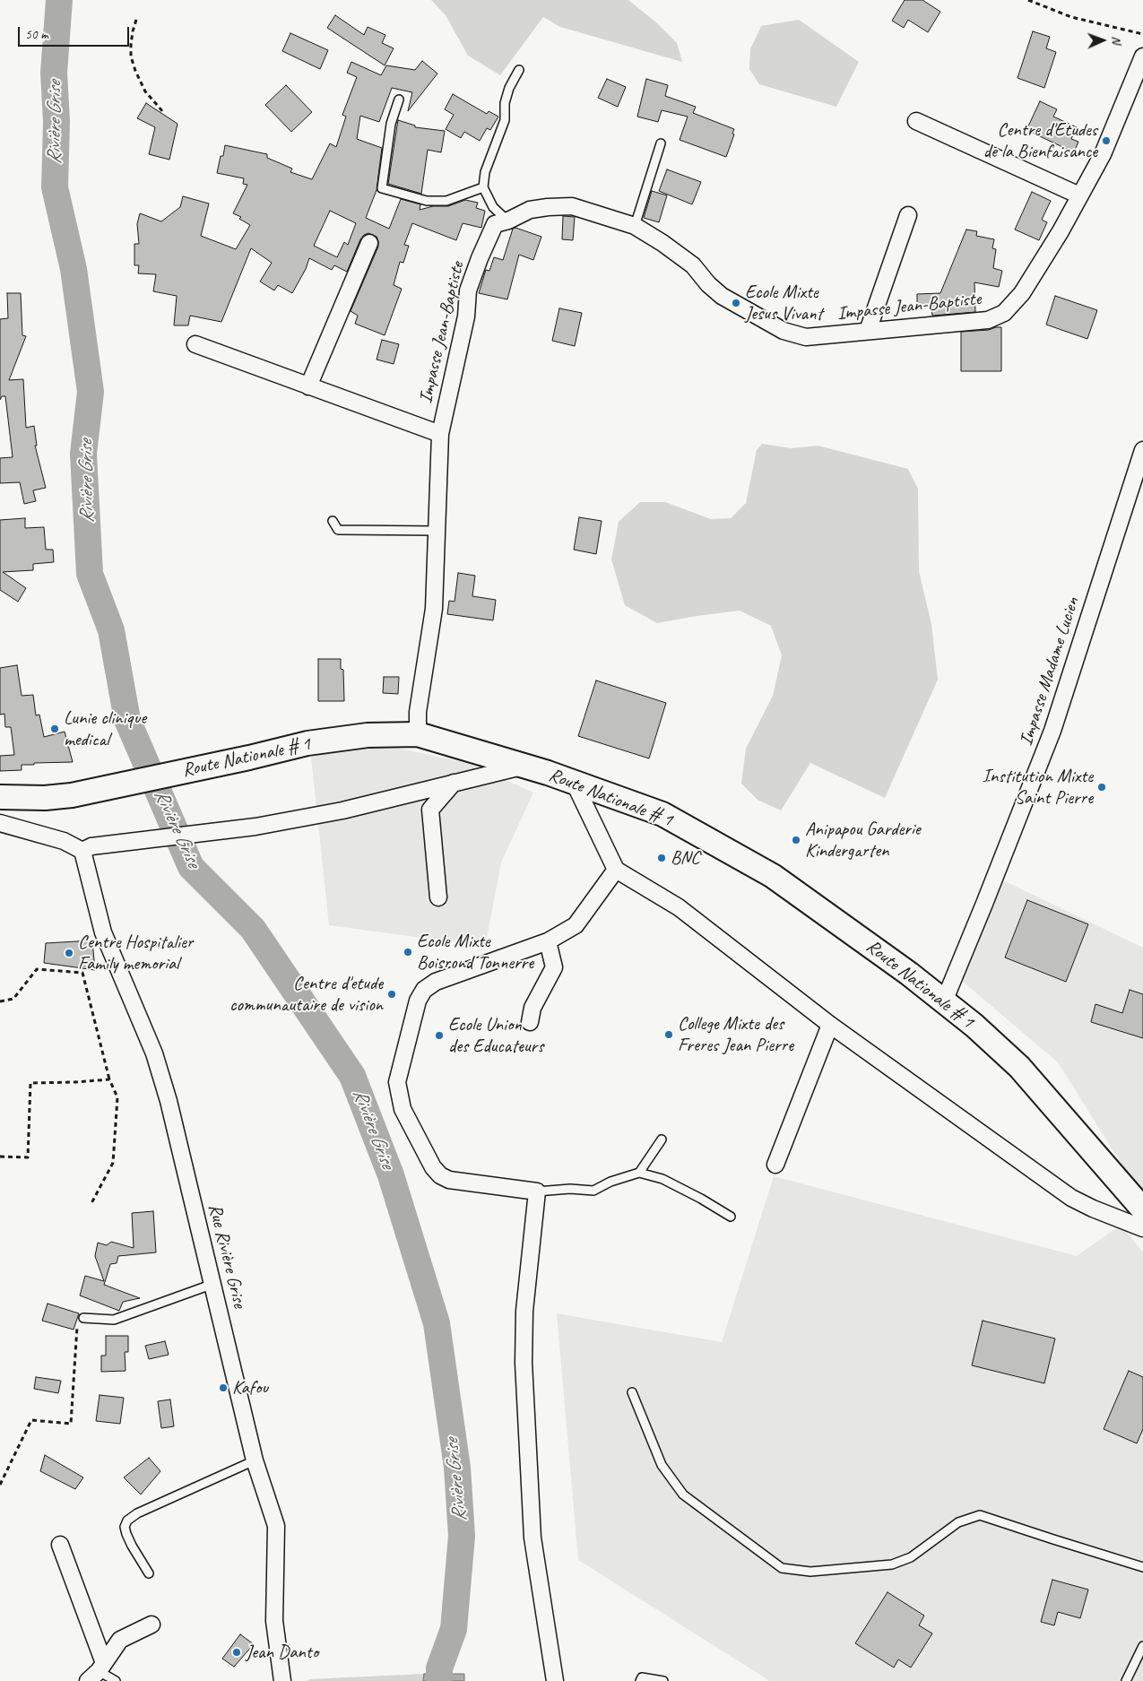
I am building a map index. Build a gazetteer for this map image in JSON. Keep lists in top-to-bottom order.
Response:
{
  "streets": {
    "main road": ["Route Nationale # 1"],
    "street": ["Impasse Jean-Baptiste", "Impasse Madame Lucien", "Rue Rivière Grise"]
  },
  "crossings": [
    ["Impasse Jean-Baptiste", "Route Nationale # 1"],
    ["Impasse Madame Lucien", "Route Nationale # 1"]
  ],
  "water": ["Rivière Grise"],
  "places": [
    "Centre d'Etudes de la Bienfaisance",
    "Ecole Mixte Jesus Vivant",
    "Lunie clinique medical",
    "Institution Mixte Saint Pierre",
    "Anipapou Garderie Kindergarten",
    "BNC",
    "Ecole Mixte Boisrond Tonnerre",
    "Centre Hospitalier Family memorial",
    "Centre d'etude communautaire de vision",
    "College Mixte des Freres Jean Pierre",
    "Ecole Union des Educateurs",
    "Kafou",
    "Jean Danto"
  ],
  "scale_bar": "50 m",
  "north": "right"
}
